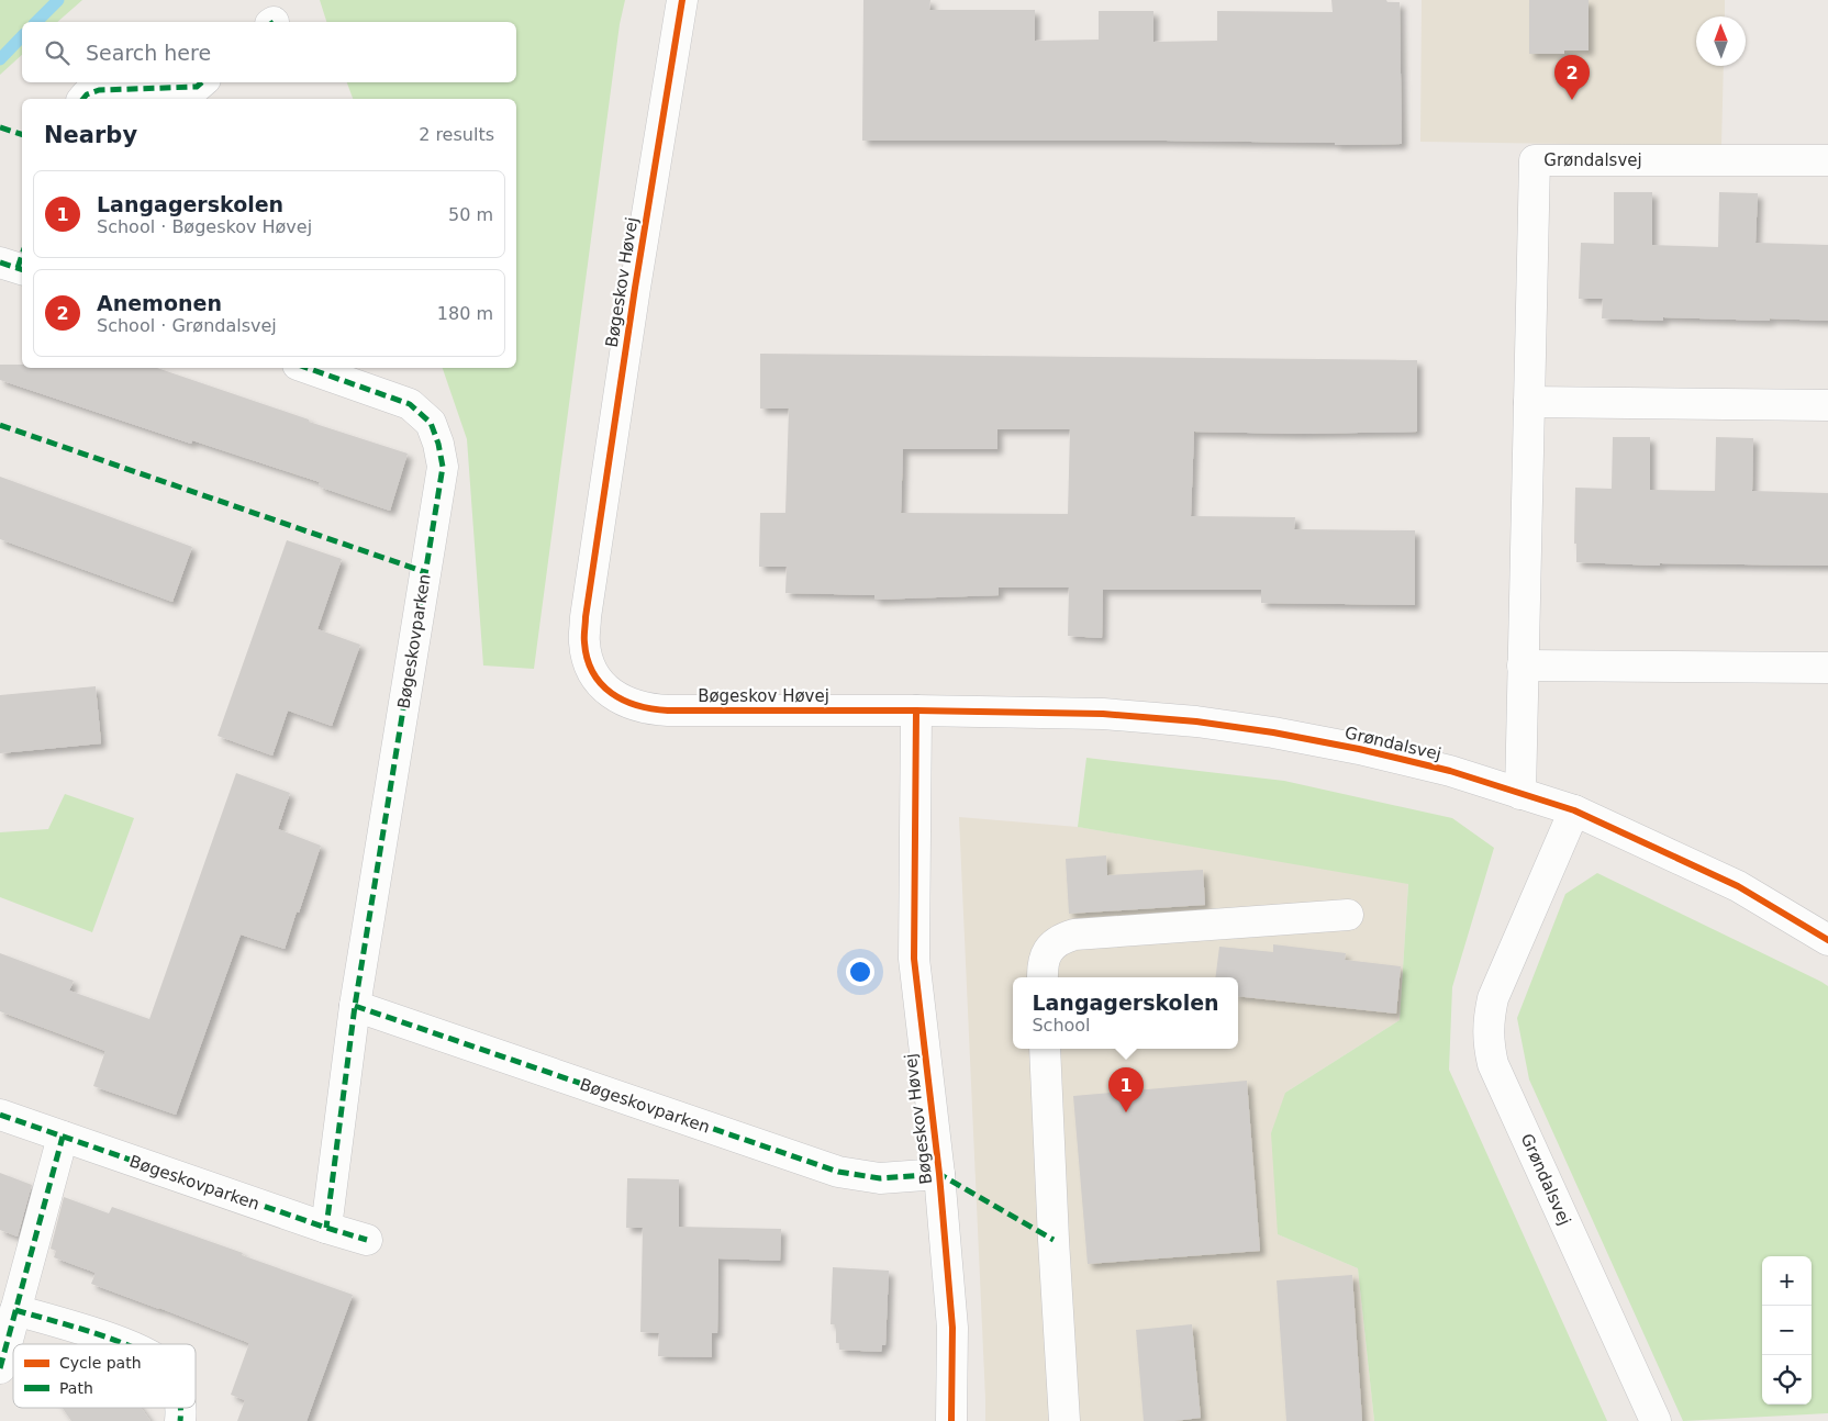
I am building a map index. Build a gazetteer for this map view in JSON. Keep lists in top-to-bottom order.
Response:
{
  "streets": {
    "street": ["Grøndalsvej", "Bøgeskov Høvej", "Bøgeskovparken"]
  },
  "crossings": [
    ["Grøndalsvej", "Bøgeskov Høvej"],
    ["Bøgeskov Høvej", "Bøgeskovparken"]
  ],
  "legend": ["Cycle path", "Path"],
  "north": "top",
  "page": {
    "search": "Search here",
    "pins": ["2", "1"],
    "heading": ["Nearby", "2 results"],
    "list": [
      {
        "mark": "1",
        "name": "Langagerskolen",
        "note": "School · Bøgeskov Høvej",
        "value": "50 m"
      },
      {
        "mark": "2",
        "name": "Anemonen",
        "note": "School · Grøndalsvej",
        "value": "180 m"
      }
    ],
    "popup": ["Langagerskolen", "School"],
    "map_buttons": ["+", "−"]
  }
}
